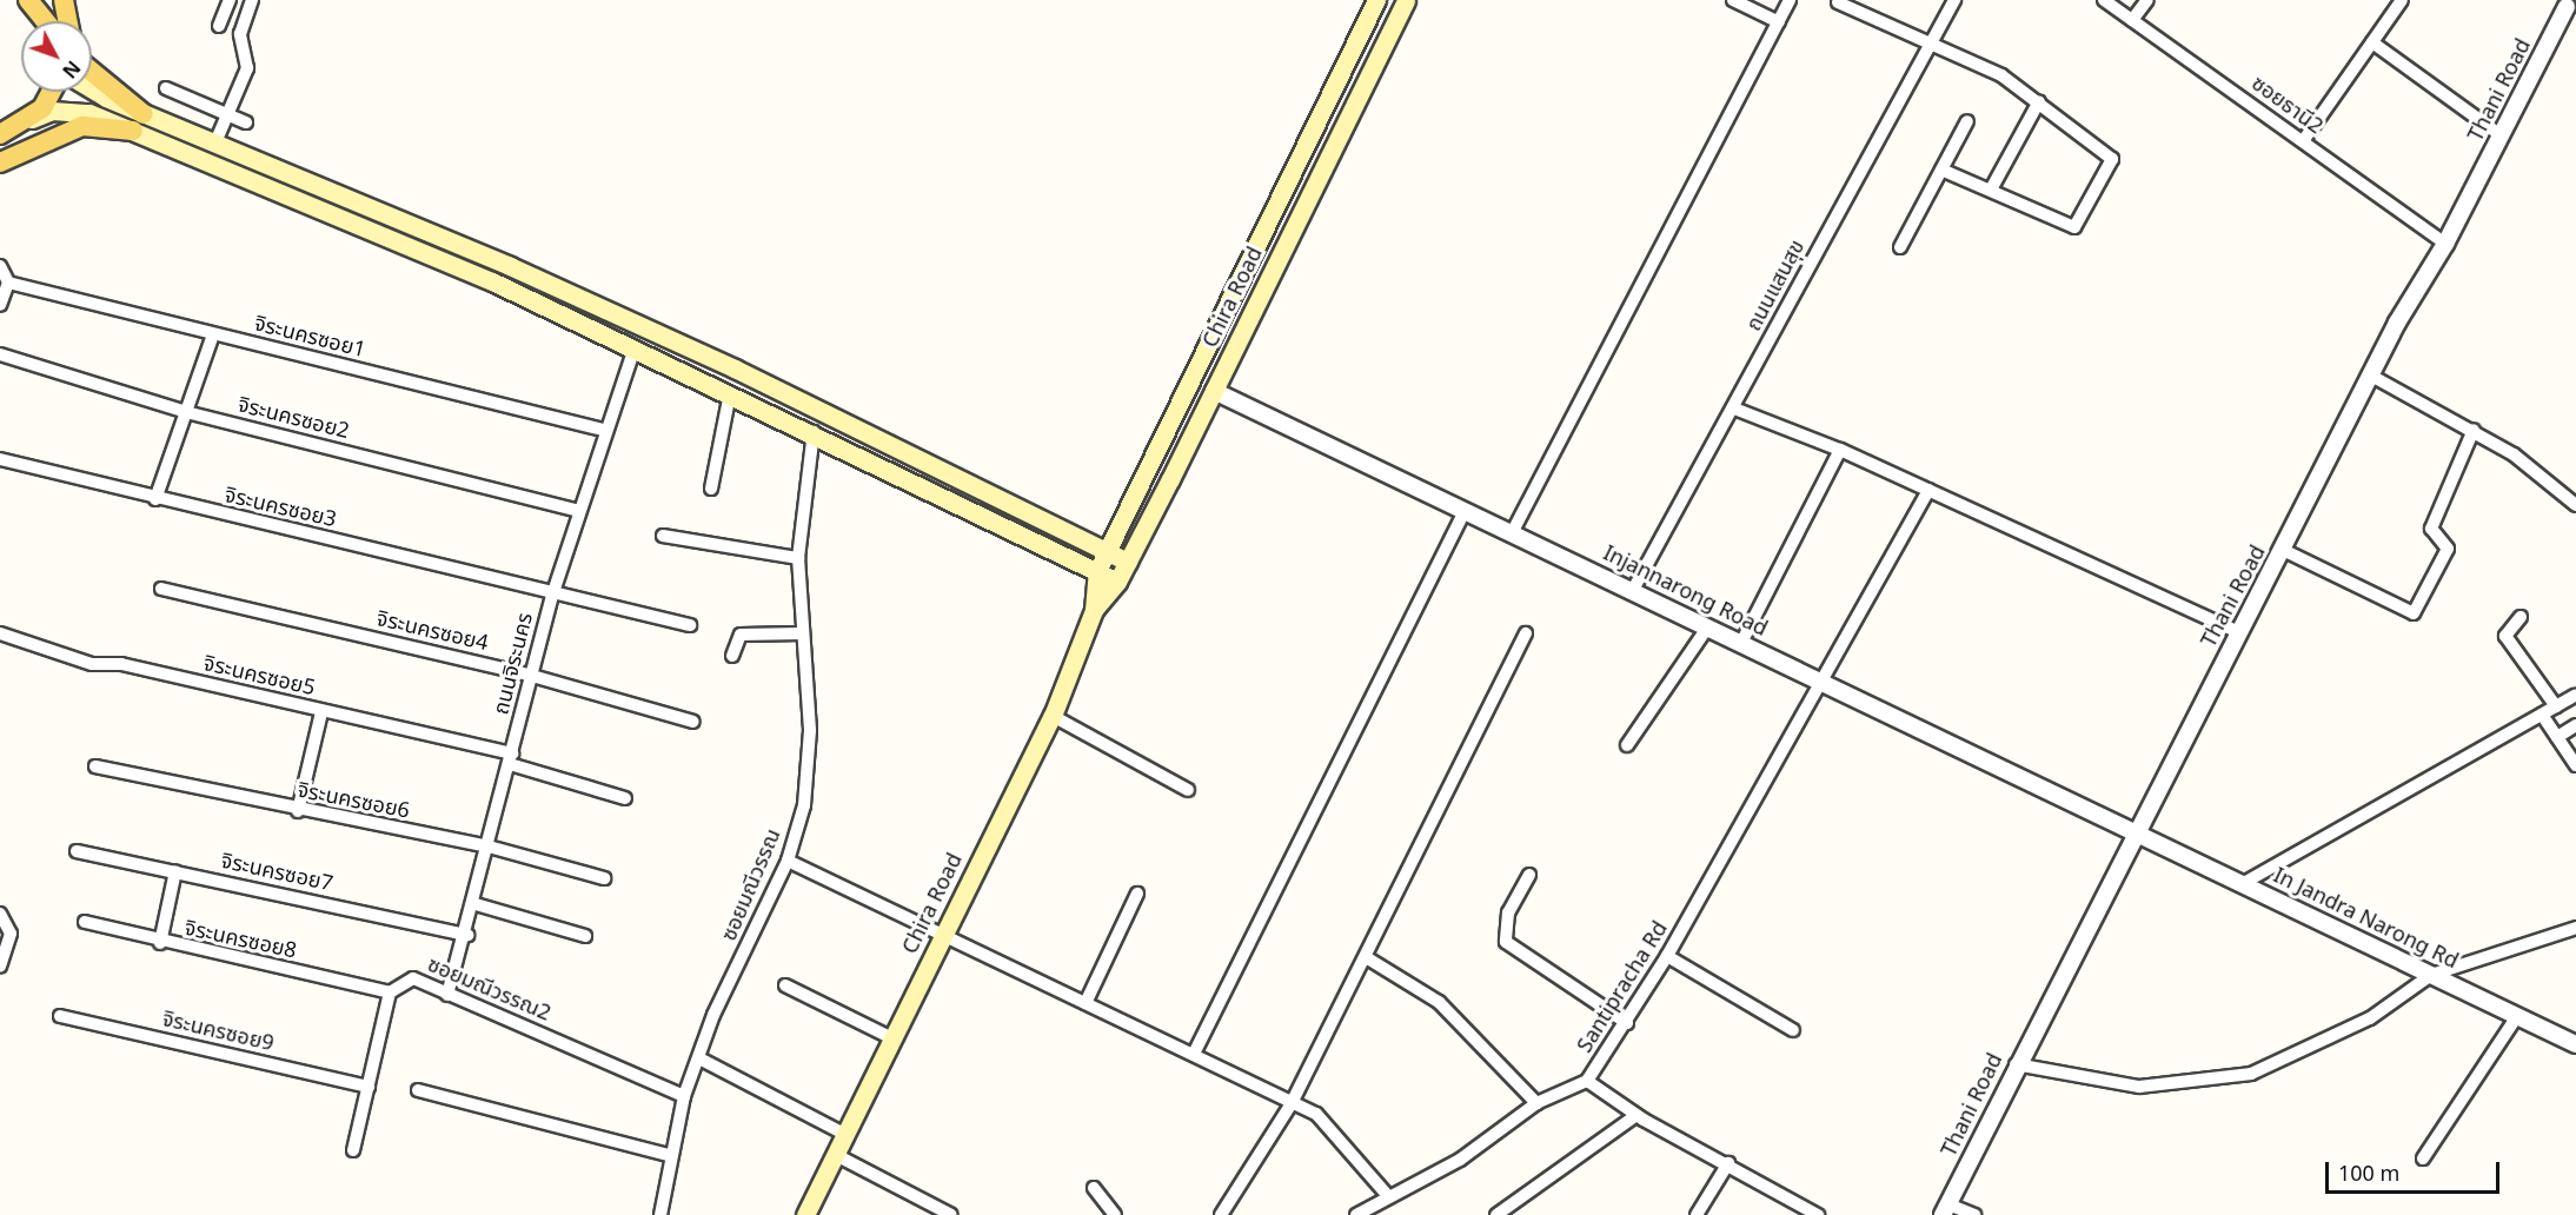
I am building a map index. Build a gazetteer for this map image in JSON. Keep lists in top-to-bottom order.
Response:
{
  "streets": {
    "main road": ["Chira Road"],
    "street": [
      "Thani Road",
      "ซอยธานี2",
      "ถนนแสนสุข",
      "จิระนครซอย1",
      "จิระนครซอย2",
      "จิระนครซอย3",
      "Injannarong Road",
      "จิระนครซอย4",
      "ถนนจิระนคร",
      "จิระนครซอย5",
      "จิระนครซอย6",
      "จิระนครซอย7",
      "ซอยมณีวรรณ",
      "In Jandra Narong Rd",
      "จิระนครซอย8",
      "Santipracha Rd",
      "ซอยมณีวรรณ2",
      "จิระนครซอย9"
    ]
  },
  "crossings": [
    ["Thani Road", "ซอยธานี2"],
    ["Thani Road", "Injannarong Road"],
    ["Thani Road", "In Jandra Narong Rd"],
    ["ถนนแสนสุข", "Injannarong Road"],
    ["Chira Road", "Injannarong Road"],
    ["จิระนครซอย1", "ถนนจิระนคร"],
    ["จิระนครซอย2", "ถนนจิระนคร"],
    ["จิระนครซอย3", "ถนนจิระนคร"],
    ["Injannarong Road", "In Jandra Narong Rd"],
    ["Injannarong Road", "Santipracha Rd"],
    ["จิระนครซอย4", "ถนนจิระนคร"],
    ["ถนนจิระนคร", "จิระนครซอย5"],
    ["ถนนจิระนคร", "จิระนครซอย6"],
    ["ถนนจิระนคร", "จิระนครซอย7"],
    ["ถนนจิระนคร", "ซอยมณีวรรณ2"],
    ["ซอยมณีวรรณ", "ซอยมณีวรรณ2"],
    ["จิระนครซอย8", "ซอยมณีวรรณ2"]
  ],
  "scale_bar": "100 m",
  "north": "bottom right"
}
